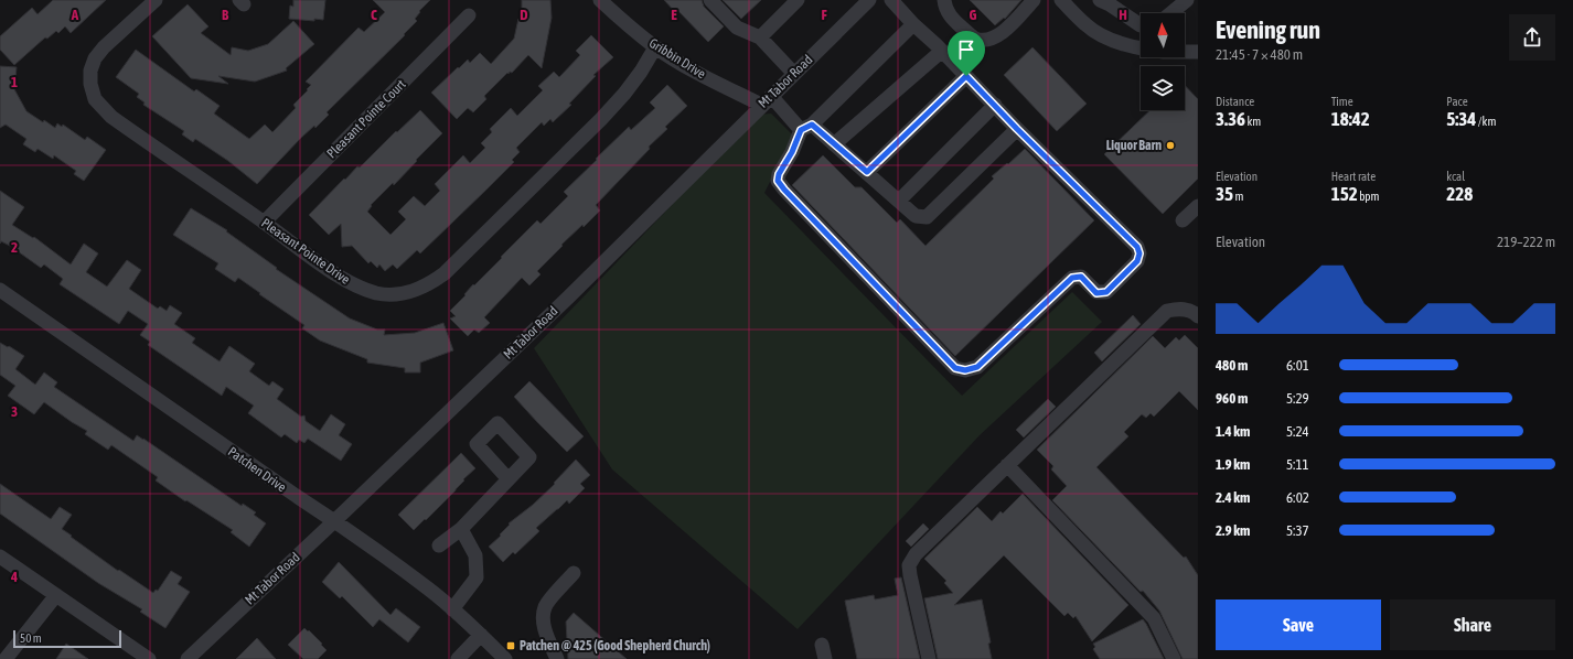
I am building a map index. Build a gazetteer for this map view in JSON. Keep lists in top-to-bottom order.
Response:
{
  "streets": {
    "street": [
      "Gribbin Drive",
      "Mt Tabor Road",
      "Pleasant Pointe Court",
      "Pleasant Pointe Drive",
      "Patchen Drive"
    ]
  },
  "crossings": [
    ["Gribbin Drive", "Mt Tabor Road"],
    ["Gribbin Drive", "Pleasant Pointe Drive"],
    ["Mt Tabor Road", "Patchen Drive"],
    ["Pleasant Pointe Court", "Pleasant Pointe Drive"]
  ],
  "places": {
    "other": ["Liquor Barn"],
    "transit": ["Patchen @ 425 (Good Shepherd Church)"]
  },
  "scale_bar": "50 m",
  "north": "top",
  "page": {
    "heading": ["Evening run", "21:45 · 7 × 480 m"],
    "stats": [
      ["Distance", "3.36 km"],
      ["Time", "18:42"],
      ["Pace", "5:34 /km"],
      ["Elevation", "35 m"],
      ["Heart rate", "152 bpm"],
      ["kcal", "228"]
    ],
    "chart": ["Elevation", "219–222 m"],
    "list": [
      {
        "name": "480 m",
        "note": "6:01"
      },
      {
        "name": "960 m",
        "note": "5:29"
      },
      {
        "name": "1.4 km",
        "note": "5:24"
      },
      {
        "name": "1.9 km",
        "note": "5:11"
      },
      {
        "name": "2.4 km",
        "note": "6:02"
      },
      {
        "name": "2.9 km",
        "note": "5:37"
      }
    ],
    "buttons": ["Save", "Share"],
    "scale": "50 m"
  },
  "grid": {
    "columns": [
      "A",
      "B",
      "C",
      "D",
      "E",
      "F",
      "G",
      "H"
    ],
    "rows": [
      "1",
      "2",
      "3",
      "4"
    ]
  }
}
